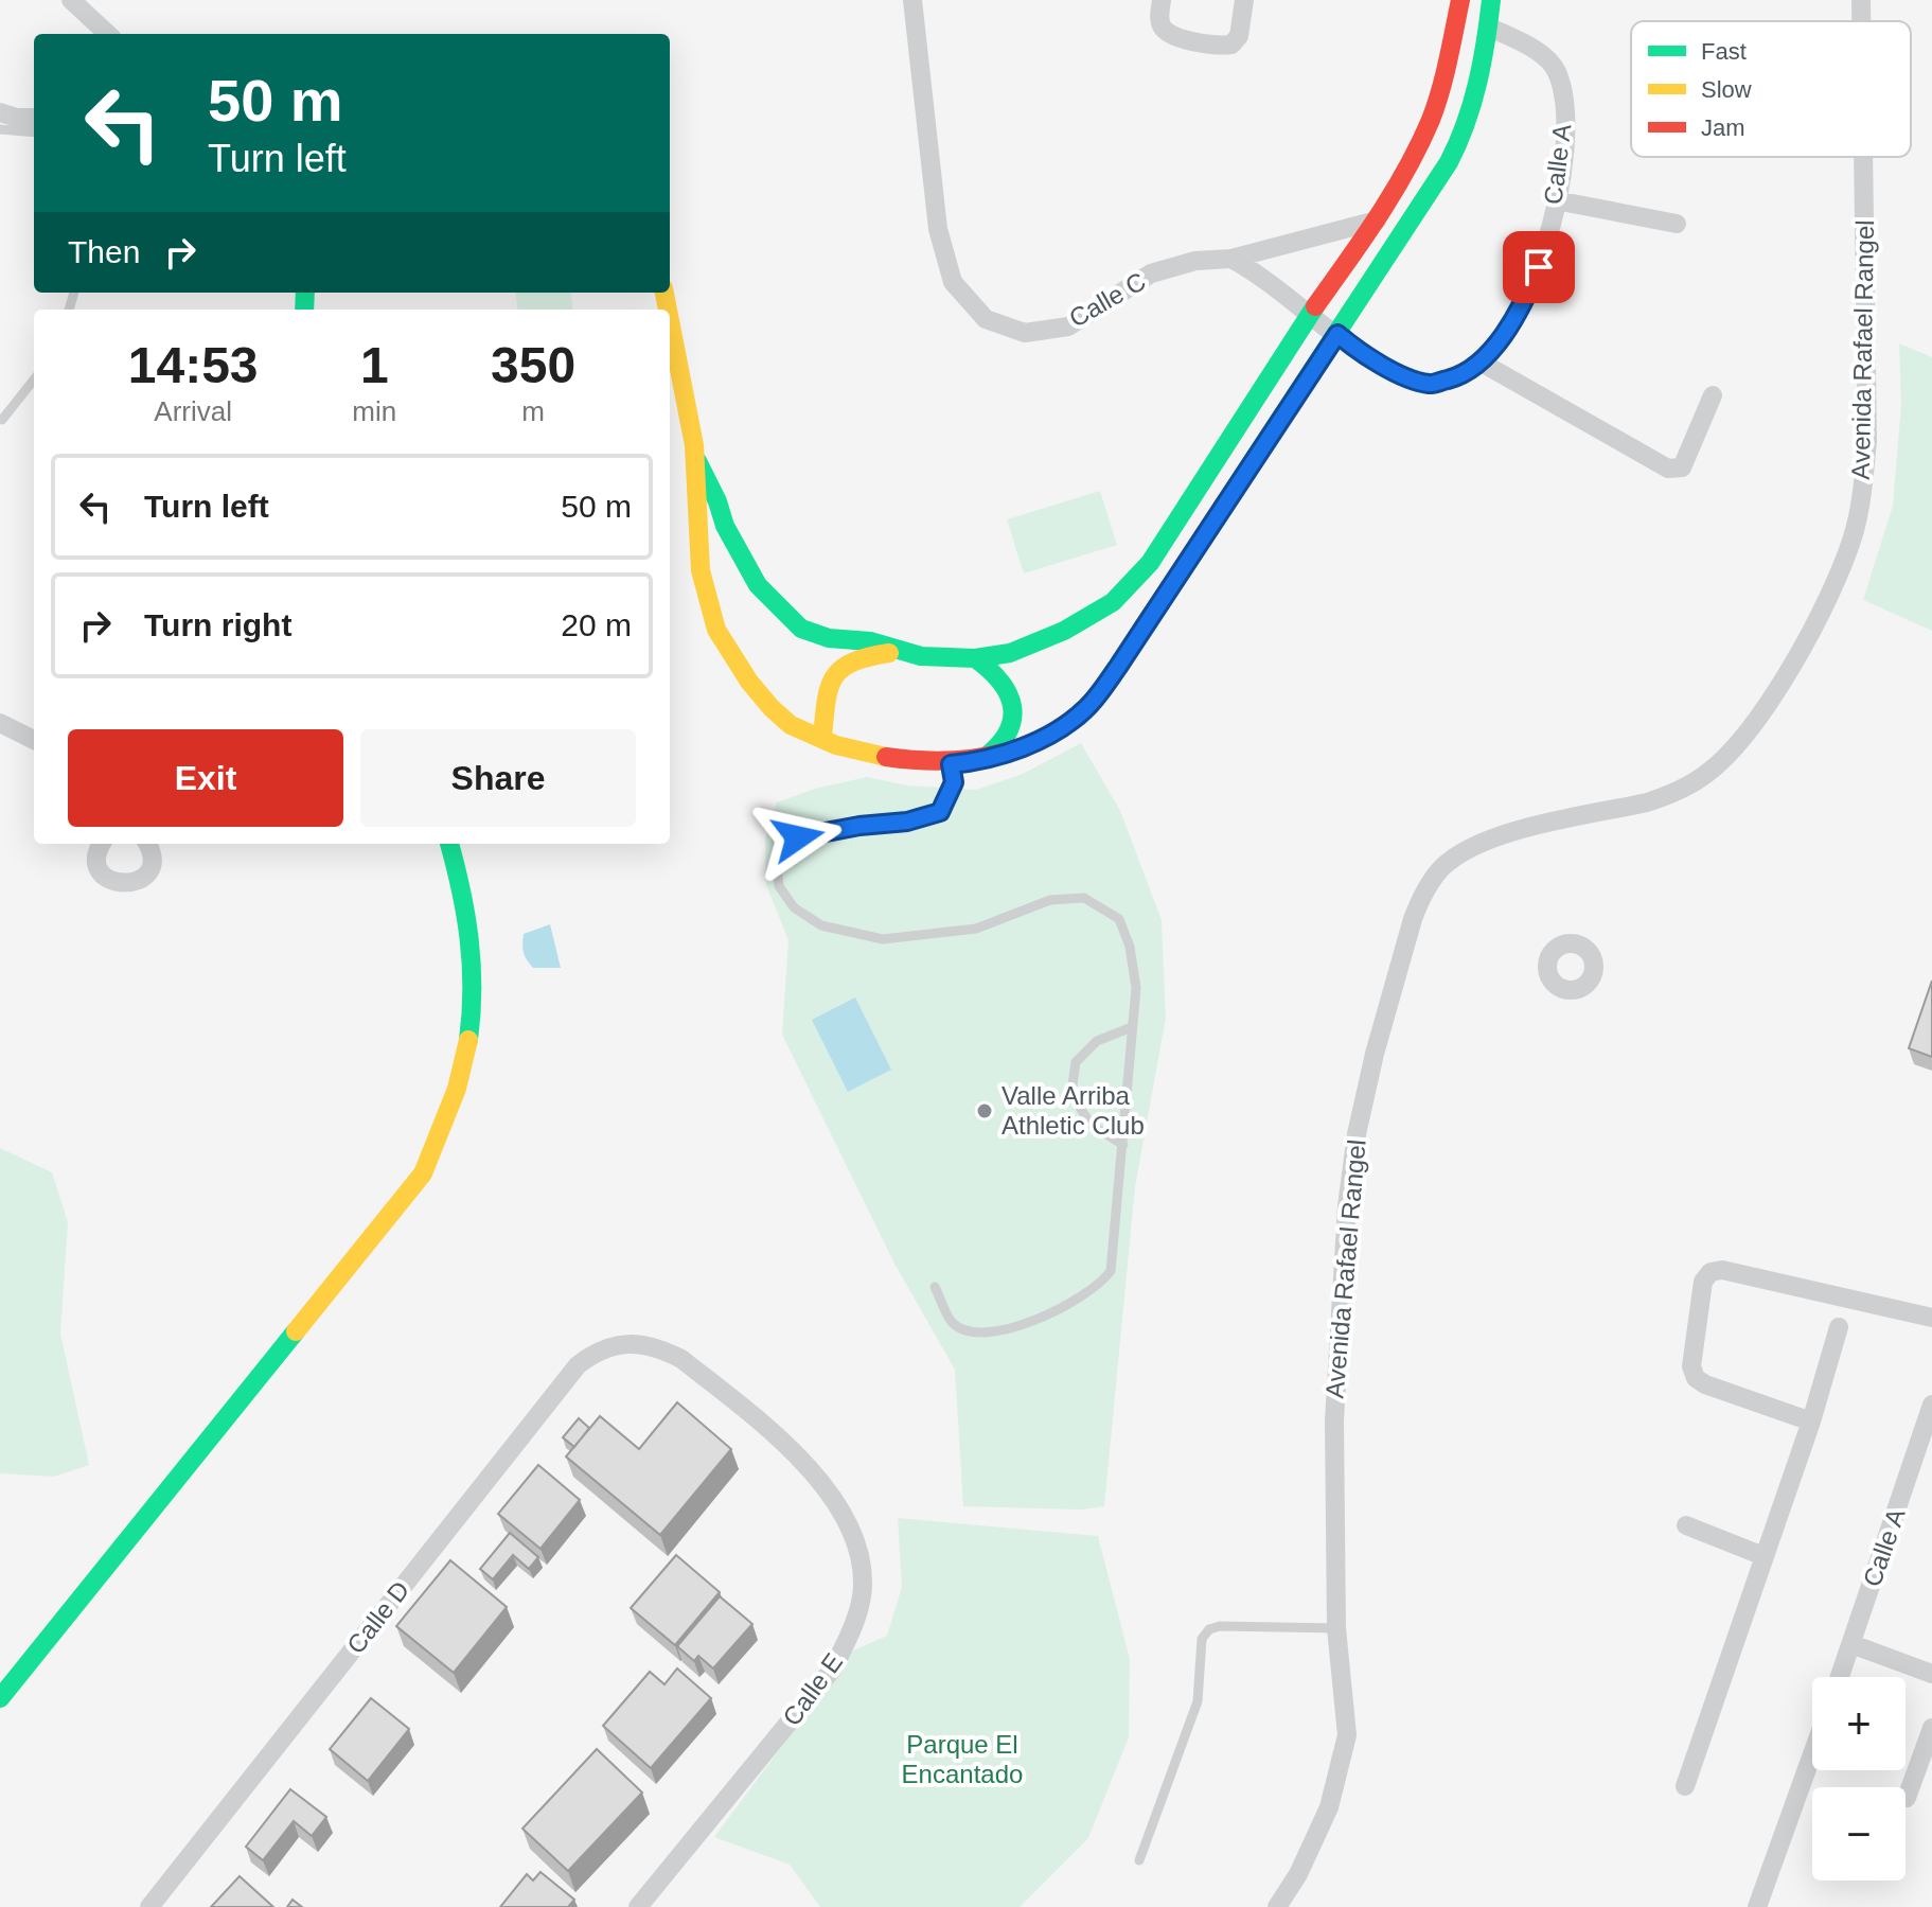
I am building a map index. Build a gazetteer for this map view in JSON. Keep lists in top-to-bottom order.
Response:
{
  "streets": {
    "street": [
      "Calle A",
      "Calle C",
      "Avenida Rafael Rangel",
      "Calle D",
      "Calle E"
    ]
  },
  "crossings": [
    ["Calle D", "Calle E"]
  ],
  "parks": ["Parque El Encantado"],
  "places": ["Valle Arriba Athletic Club"],
  "legend": ["Fast", "Slow", "Jam"],
  "page": {
    "turn": ["50 m", "Turn left"],
    "then": "Then",
    "eta": [
      "14:53",
      "Arrival",
      "1",
      "min",
      "350",
      "m"
    ],
    "list": [
      {
        "name": "Turn left",
        "value": "50 m"
      },
      {
        "name": "Turn right",
        "value": "20 m"
      }
    ],
    "buttons": ["Exit", "Share"],
    "map_buttons": ["+", "−"]
  }
}
